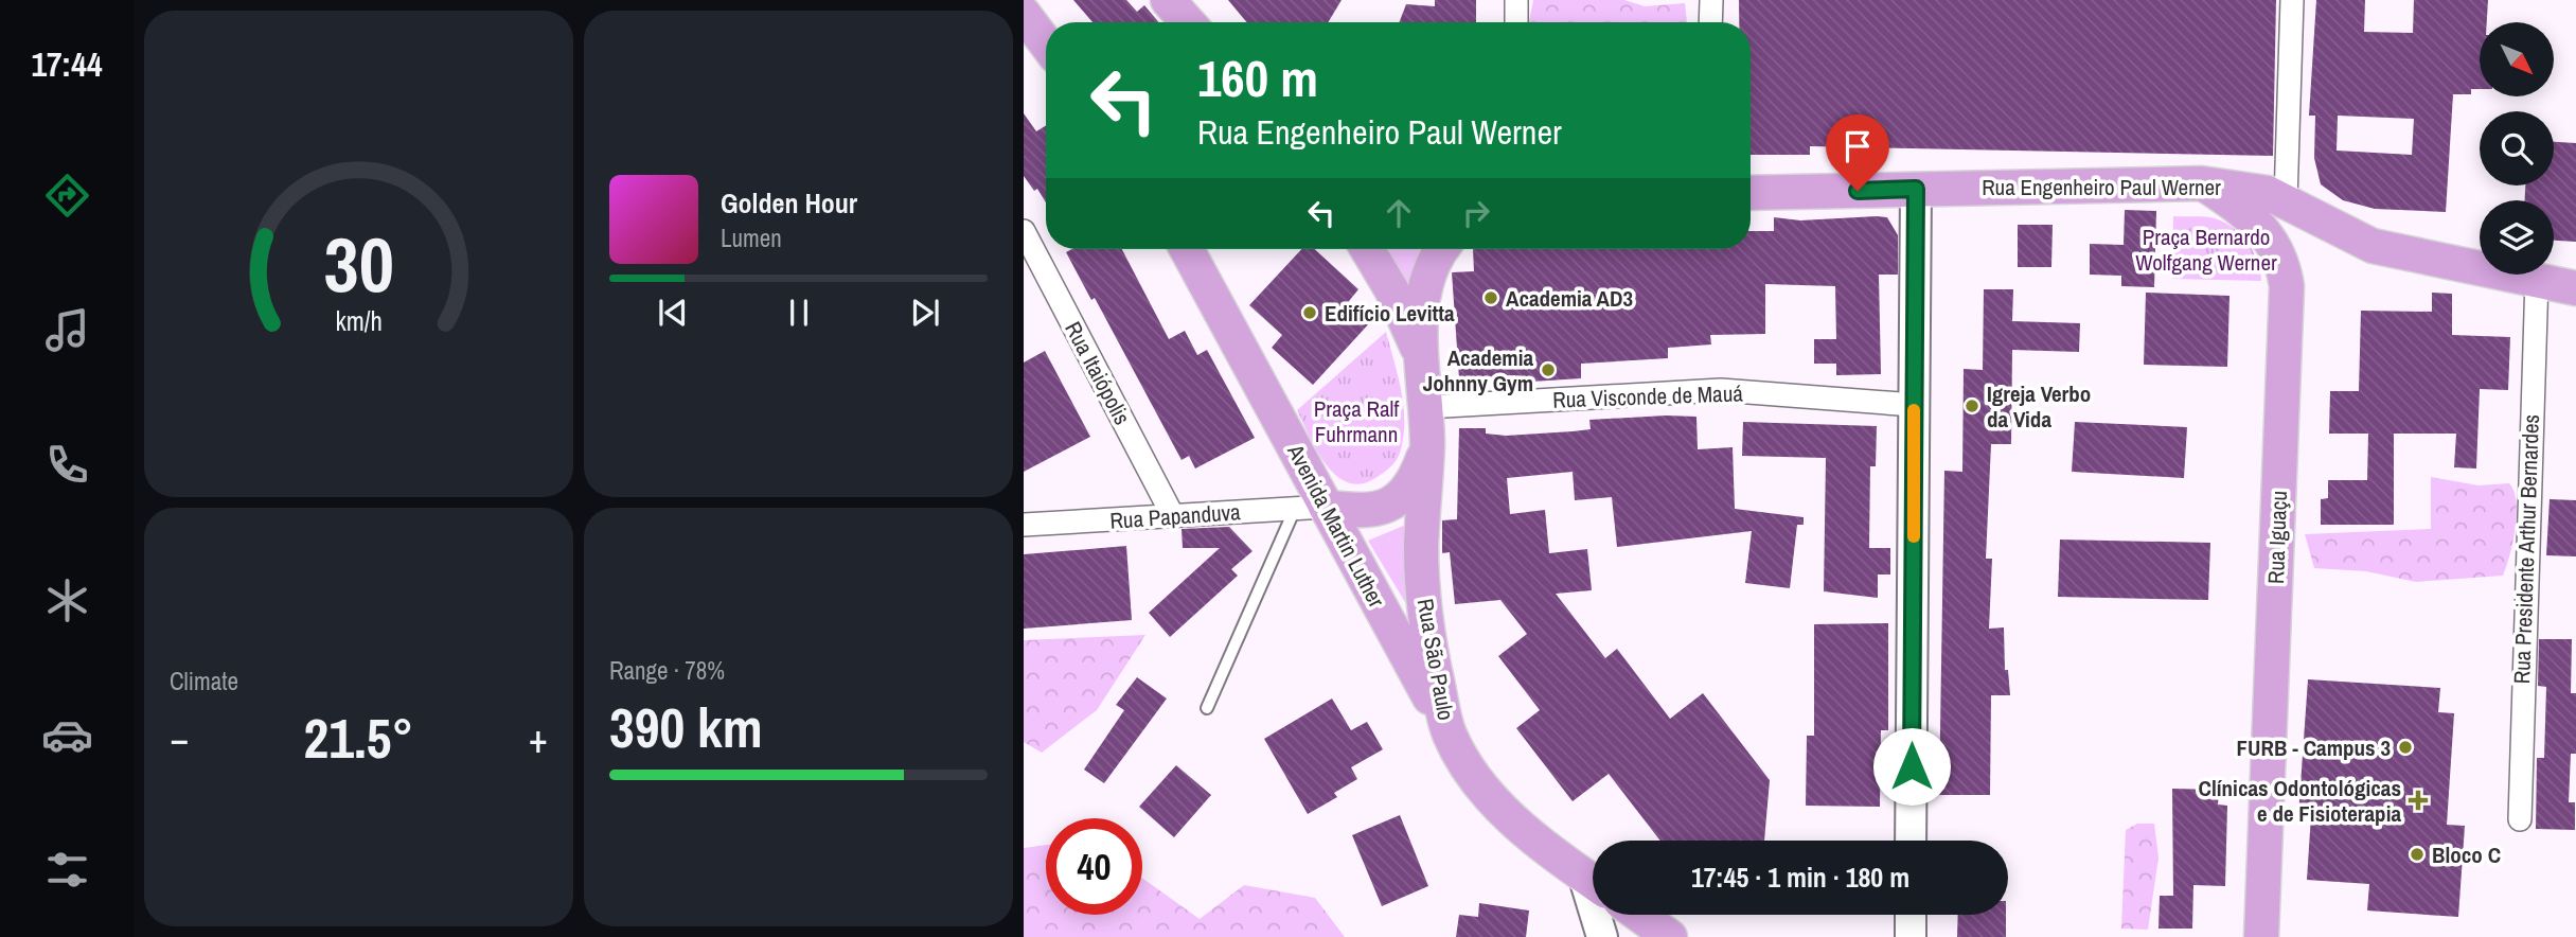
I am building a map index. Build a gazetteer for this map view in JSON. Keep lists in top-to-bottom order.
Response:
{
  "streets": {
    "main road": [
      "Rua Engenheiro Paul Werner",
      "Avenida Martin Luther",
      "Rua Iguaçu",
      "Rua São Paulo"
    ],
    "street": [
      "Rua Itaiópolis",
      "Rua Visconde de Mauá",
      "Rua Papanduva",
      "Rua Presidente Arthur Bernardes"
    ]
  },
  "crossings": [
    ["Rua Engenheiro Paul Werner", "Rua Iguaçu"],
    ["Rua Engenheiro Paul Werner", "Rua Presidente Arthur Bernardes"],
    ["Rua Itaiópolis", "Rua Papanduva"],
    ["Rua Visconde de Mauá", "Rua São Paulo"],
    ["Rua Papanduva", "Avenida Martin Luther"],
    ["Rua Papanduva", "Rua São Paulo"],
    ["Avenida Martin Luther", "Rua São Paulo"]
  ],
  "parks": ["Praça Bernardo Wolfgang Werner", "Praça Ralf Fuhrmann"],
  "places": {
    "other": [
      "Academia AD3",
      "Edifício Levitta",
      "Academia Johnny Gym",
      "Igreja Verbo da Vida",
      "FURB - Campus 3",
      "Bloco C"
    ],
    "health": ["Clínicas Odontológicas e de Fisioterapia"]
  },
  "north": "bottom right",
  "page": {
    "tabs": "17:44",
    "turn": ["160 m", "Rua Engenheiro Paul Werner"],
    "song": ["Golden Hour", "Lumen"],
    "tile": [
      "Climate",
      ["Range · 78%", "390 km"]
    ],
    "heat": ["−", "21.5°", "+"],
    "limit": "40",
    "trip": "17:45 · 1 min · 180 m",
    "gauge": ["30", "km/h"]
  }
}
